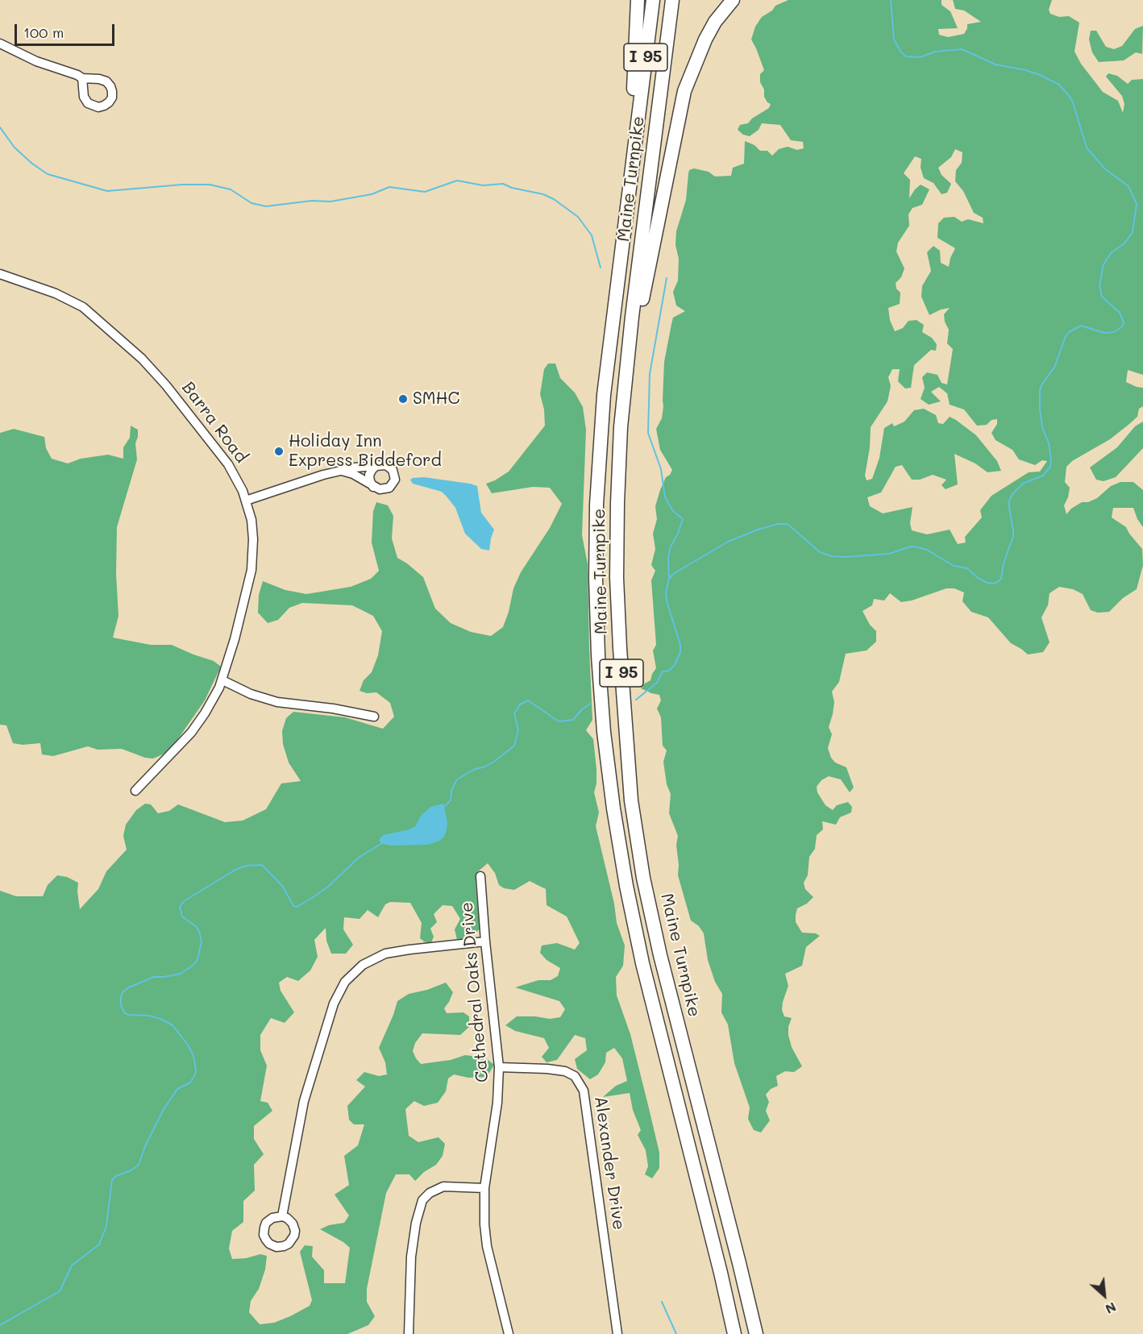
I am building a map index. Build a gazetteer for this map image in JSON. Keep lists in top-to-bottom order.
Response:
{
  "streets": {
    "highway": ["I 95", "Maine Turnpike"],
    "street": ["Barra Road", "Cathedral Oaks Drive", "Alexander Drive"]
  },
  "crossings": [
    ["Cathedral Oaks Drive", "Alexander Drive"]
  ],
  "places": ["SMHC", "Holiday Inn Express Biddeford"],
  "scale_bar": "100 m",
  "north": "bottom right"
}
